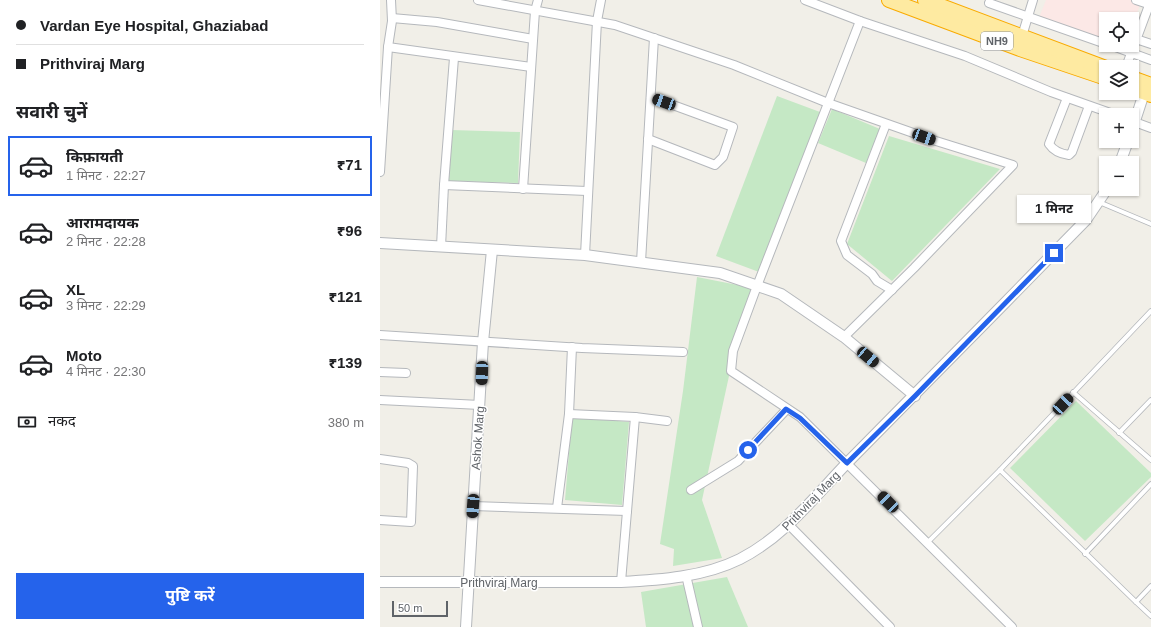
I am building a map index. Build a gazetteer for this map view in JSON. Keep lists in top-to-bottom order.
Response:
{
  "streets": {
    "highway": ["NH9"],
    "street": ["Ashok Marg", "Prithviraj Marg"]
  },
  "crossings": [
    ["Ashok Marg", "Prithviraj Marg"]
  ],
  "scale_bar": "50 m",
  "page": {
    "banner": ["Vardan Eye Hospital, Ghaziabad", "Prithviraj Marg"],
    "map_buttons": ["+", "−"],
    "heading": "सवारी चुनें",
    "list": [
      {
        "name": "किफ़ायती",
        "note": "1 मिनट · 22:27",
        "value": "₹71"
      },
      {
        "name": "आरामदायक",
        "note": "2 मिनट · 22:28",
        "value": "₹96"
      },
      {
        "name": "XL",
        "note": "3 मिनट · 22:29",
        "value": "₹121"
      },
      {
        "name": "Moto",
        "note": "4 मिनट · 22:30",
        "value": "₹139"
      }
    ],
    "bubble": "1 मिनट",
    "pay": ["नकद", "380 m"],
    "buttons": "पुष्टि करें",
    "scale": "50 m"
  }
}
